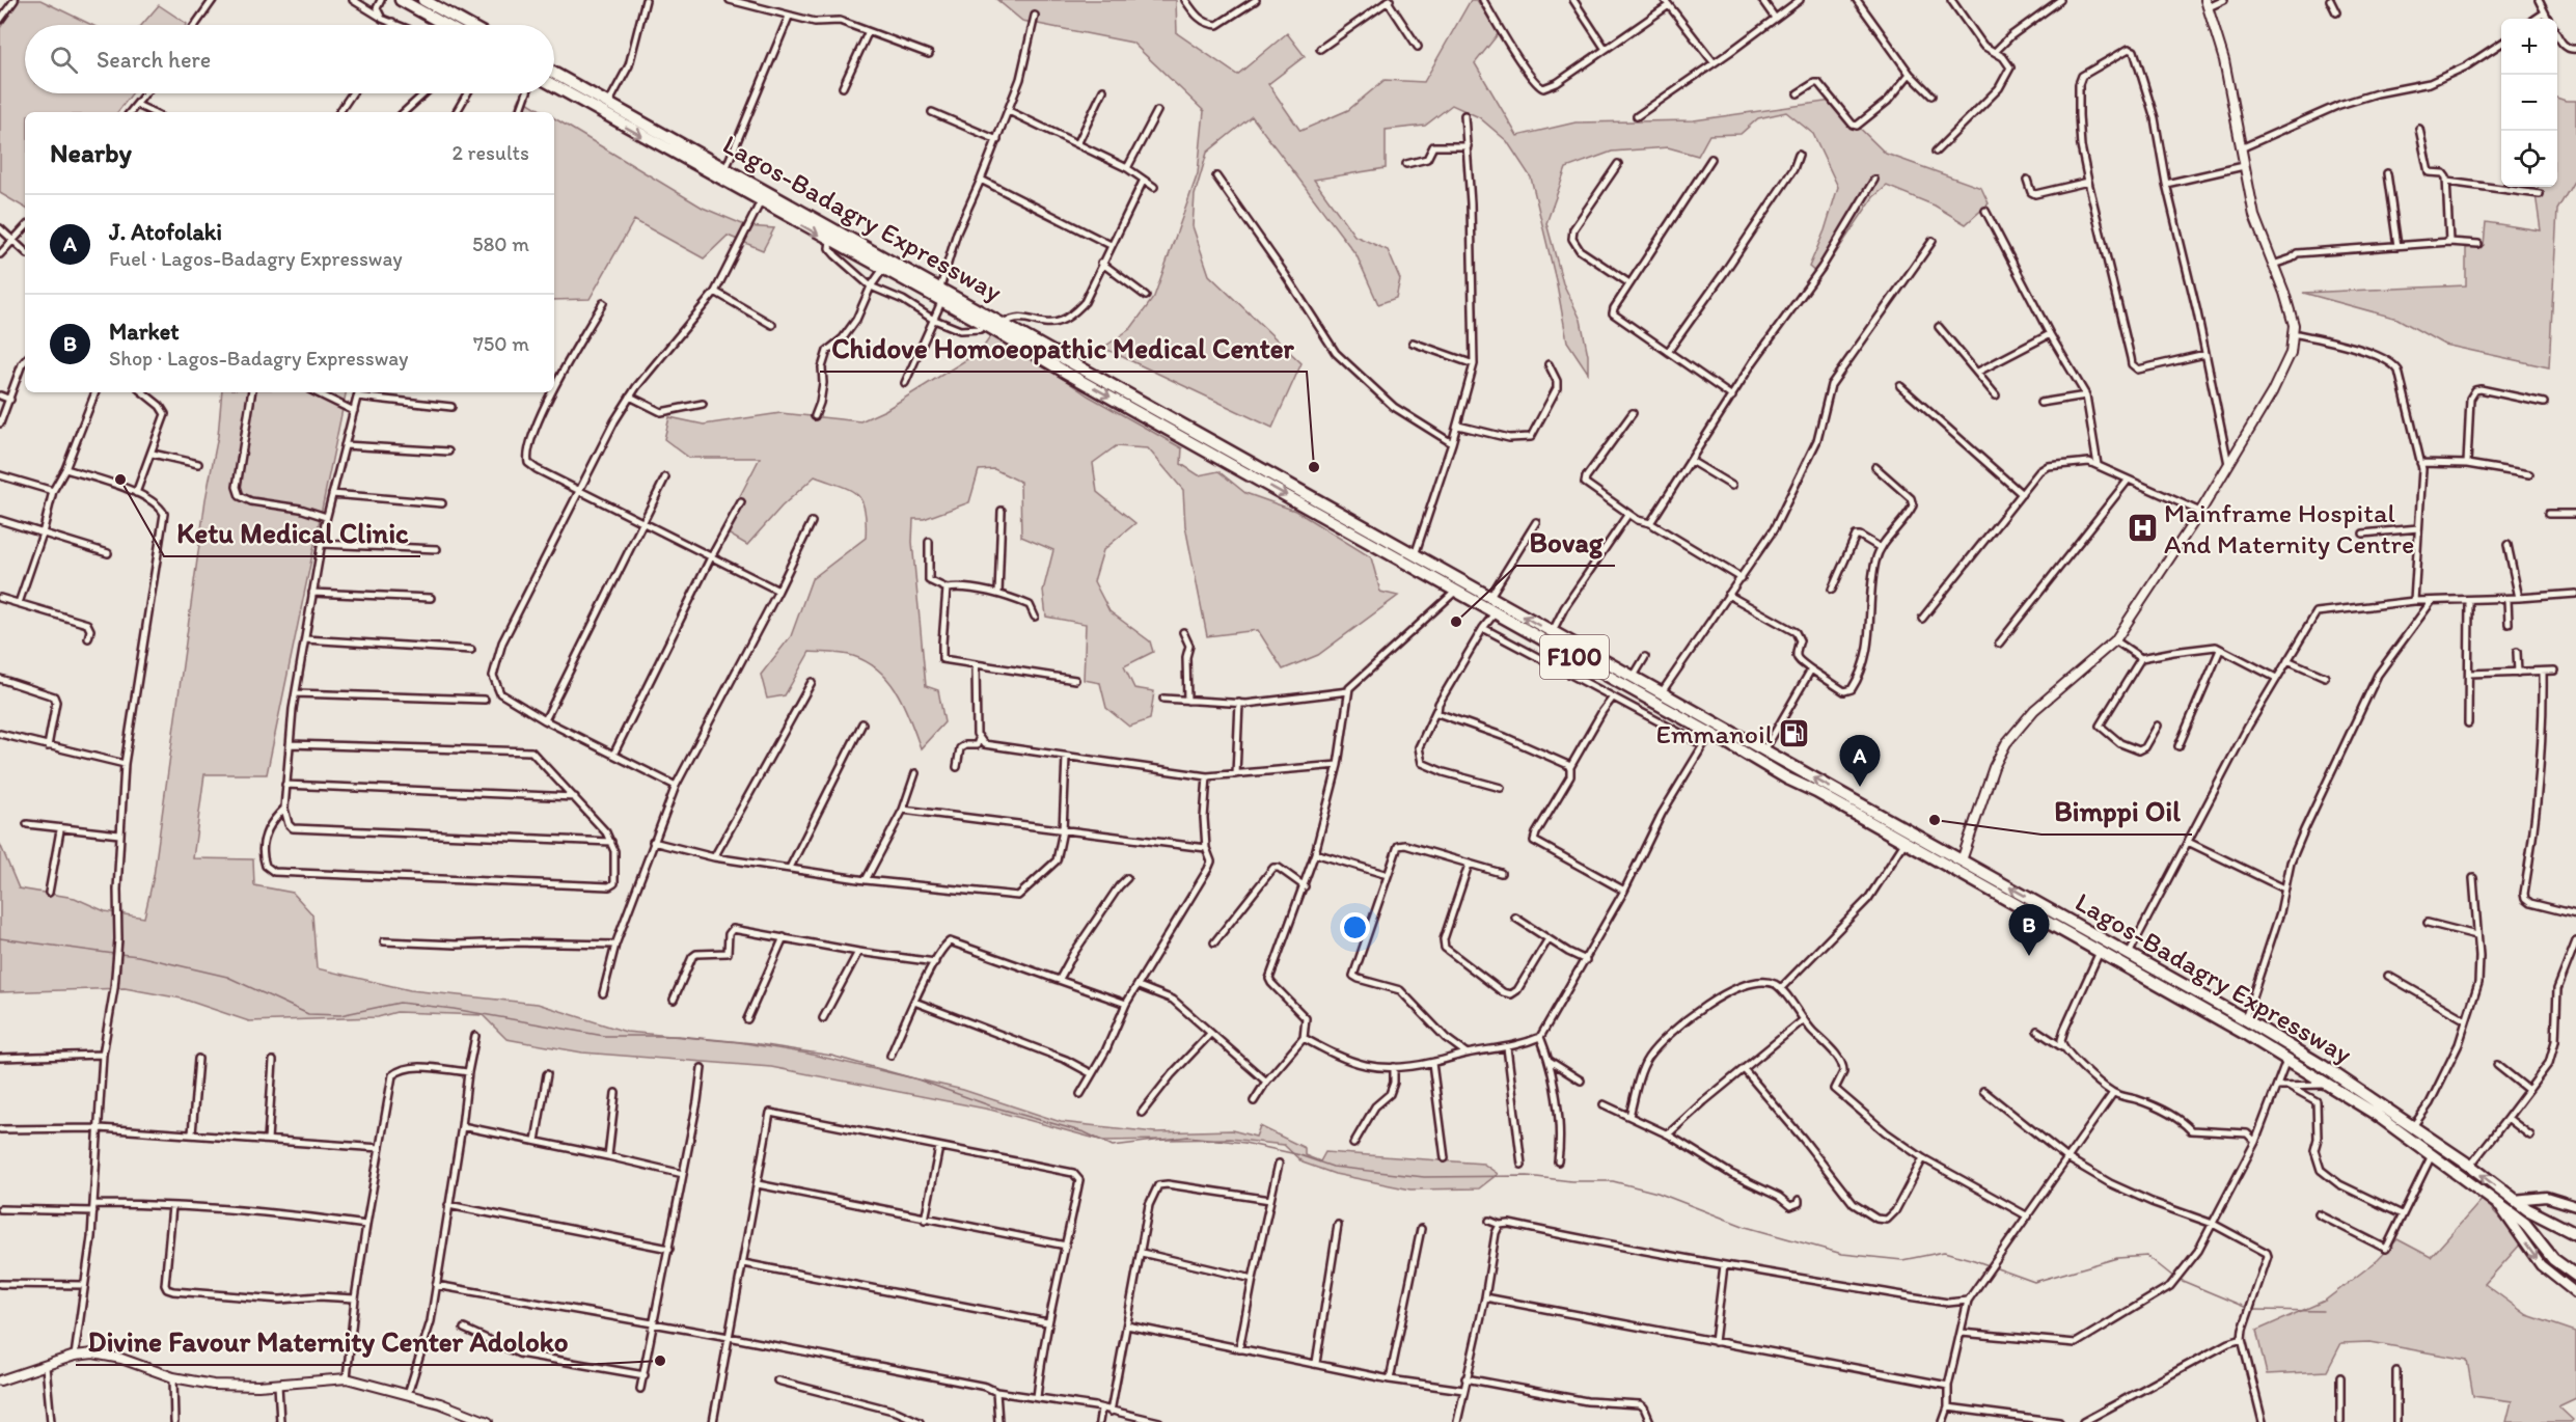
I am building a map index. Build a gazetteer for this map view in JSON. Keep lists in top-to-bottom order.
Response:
{
  "streets": {
    "highway": ["Lagos-Badagry Expressway", "F100"]
  },
  "places": {
    "other": [
      "Chidove Homoeopathic Medical Center",
      "Ketu Medical Clinic",
      "Bovag",
      "Bimppi Oil",
      "Divine Favour Maternity Center Adoloko"
    ],
    "hospital": ["Mainframe Hospital And Maternity Centre"],
    "fuel station": ["Emmanoil"]
  },
  "page": {
    "map_buttons": ["+", "−"],
    "search": "Search here",
    "heading": ["Nearby", "2 results"],
    "list": [
      {
        "mark": "A",
        "name": "J. Atofolaki",
        "note": "Fuel · Lagos-Badagry Expressway",
        "value": "580 m"
      },
      {
        "mark": "B",
        "name": "Market",
        "note": "Shop · Lagos-Badagry Expressway",
        "value": "750 m"
      }
    ],
    "pins": ["A", "B"]
  }
}
